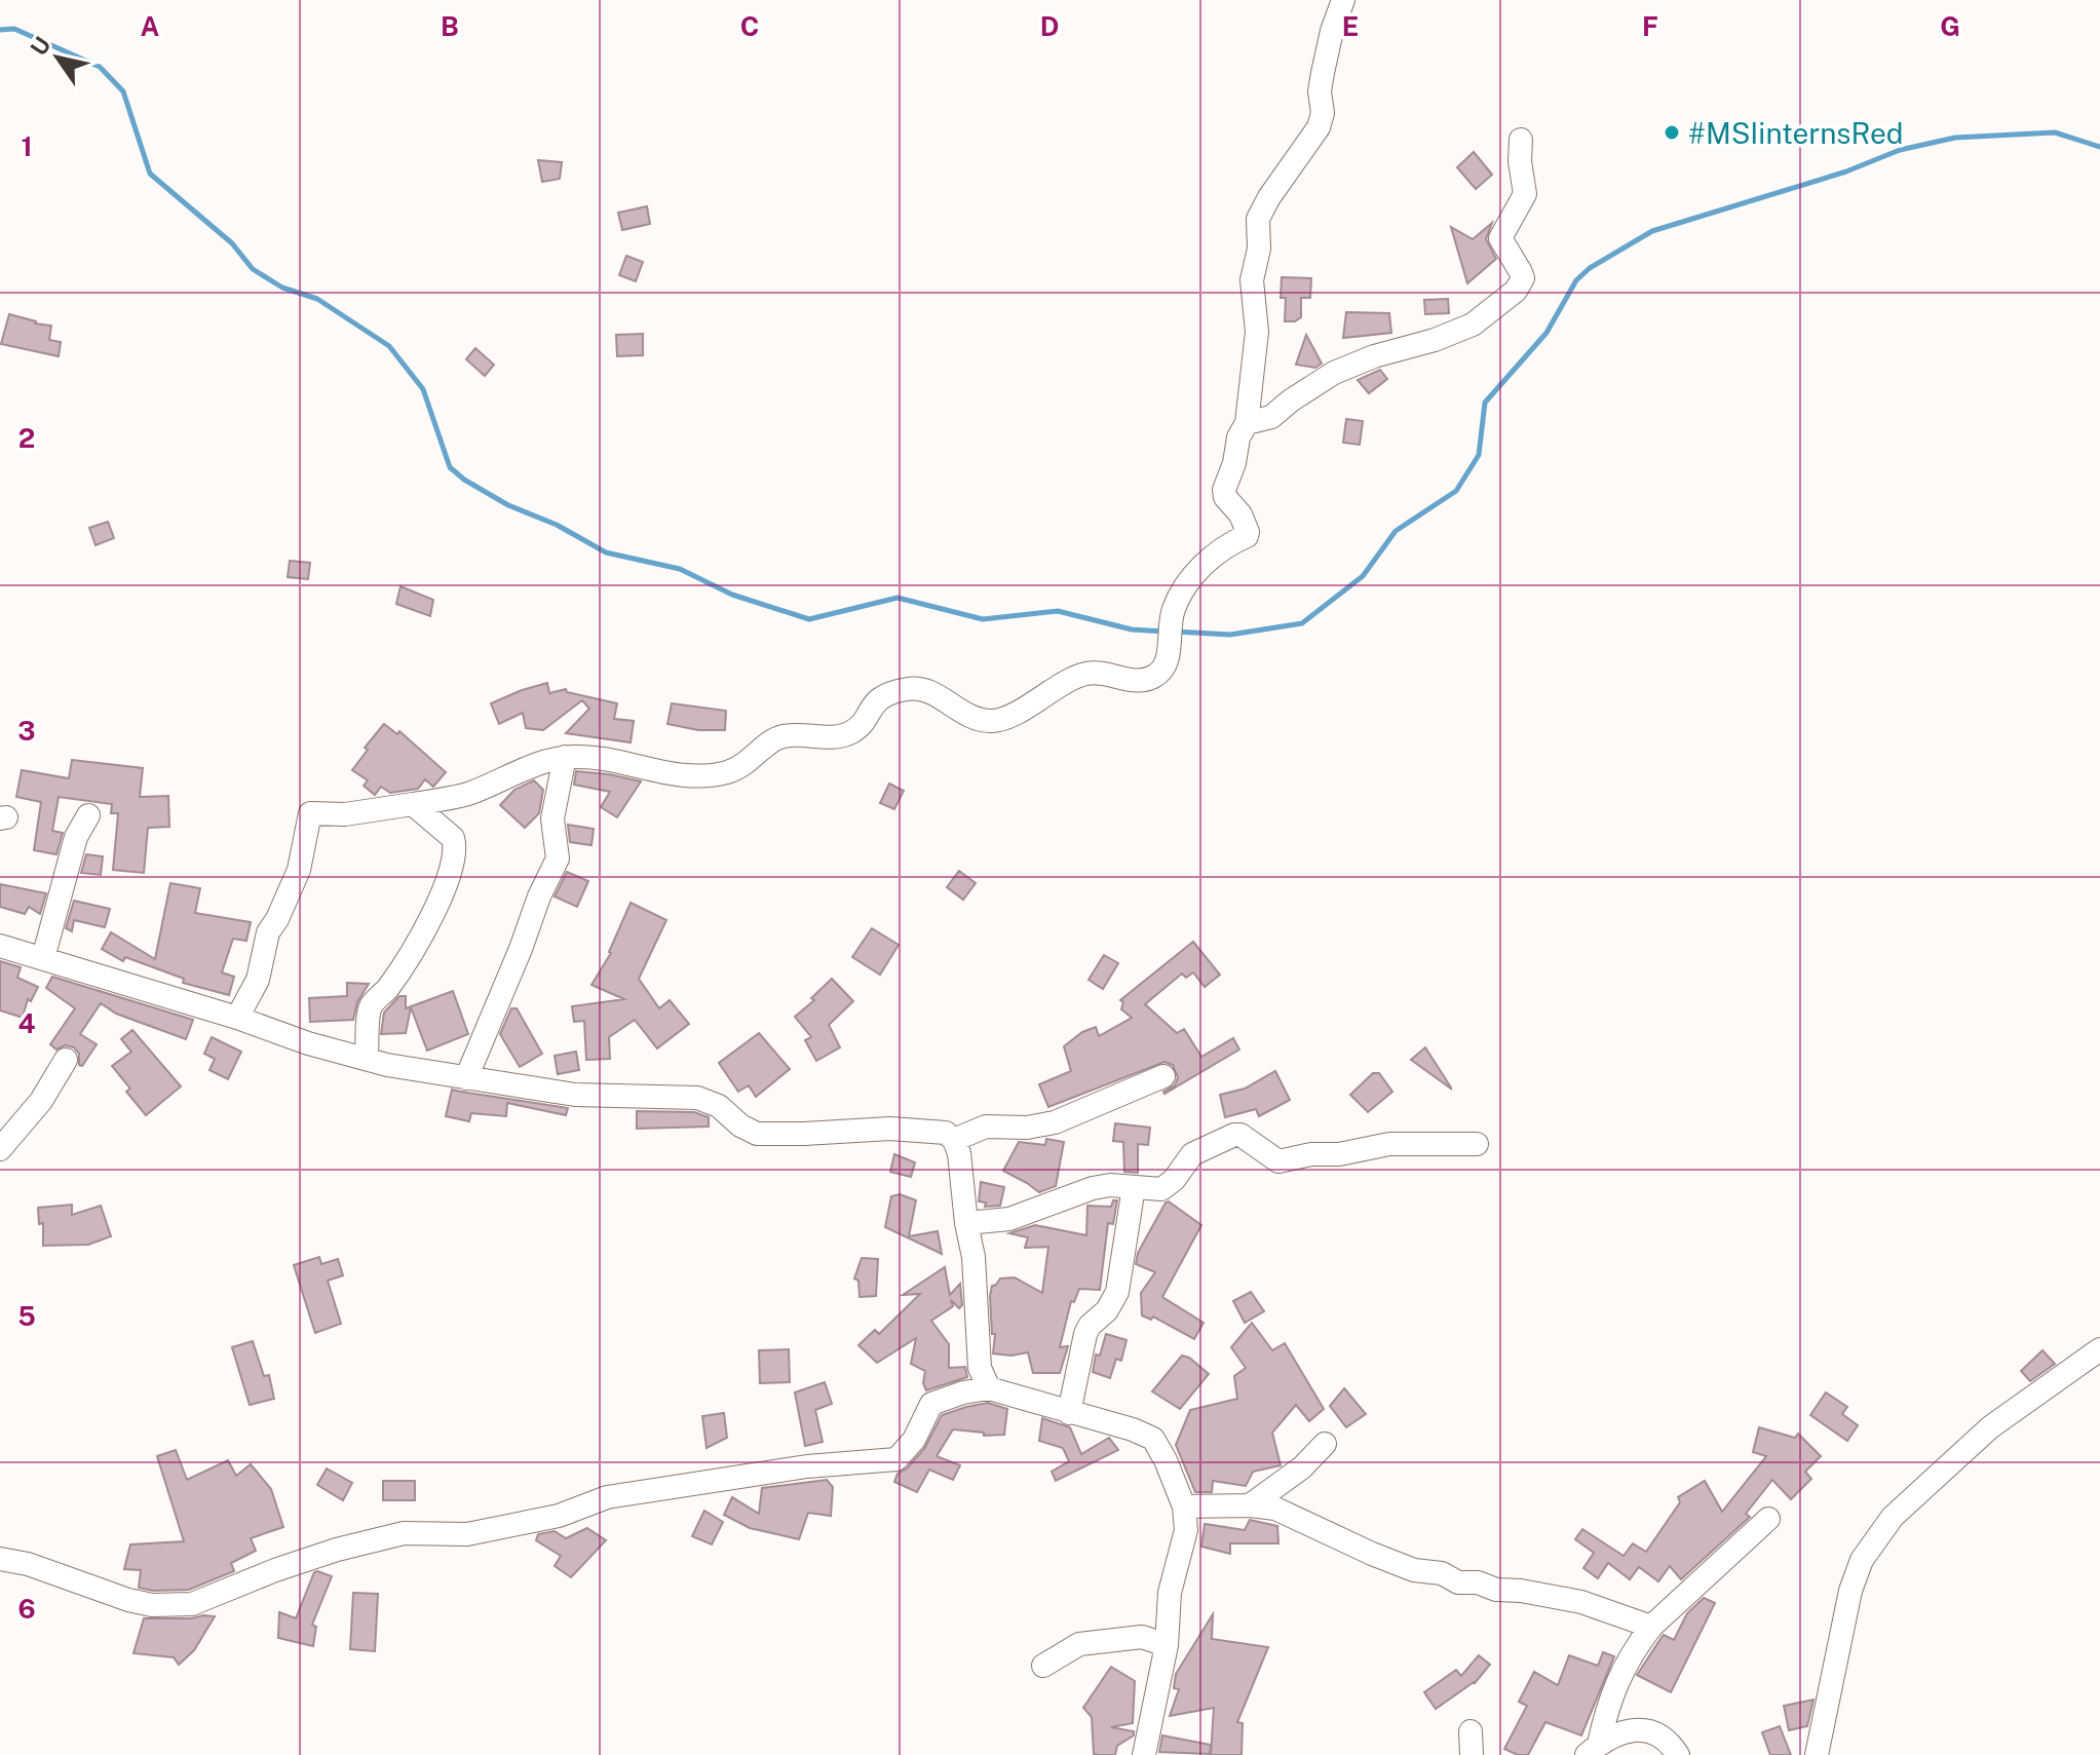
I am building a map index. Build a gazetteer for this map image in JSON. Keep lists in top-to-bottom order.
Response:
{
  "places": ["#MSIinternsRed"],
  "north": "top left",
  "grid": {
    "columns": [
      "A",
      "B",
      "C",
      "D",
      "E",
      "F",
      "G"
    ],
    "rows": [
      "1",
      "2",
      "3",
      "4",
      "5",
      "6"
    ]
  }
}
